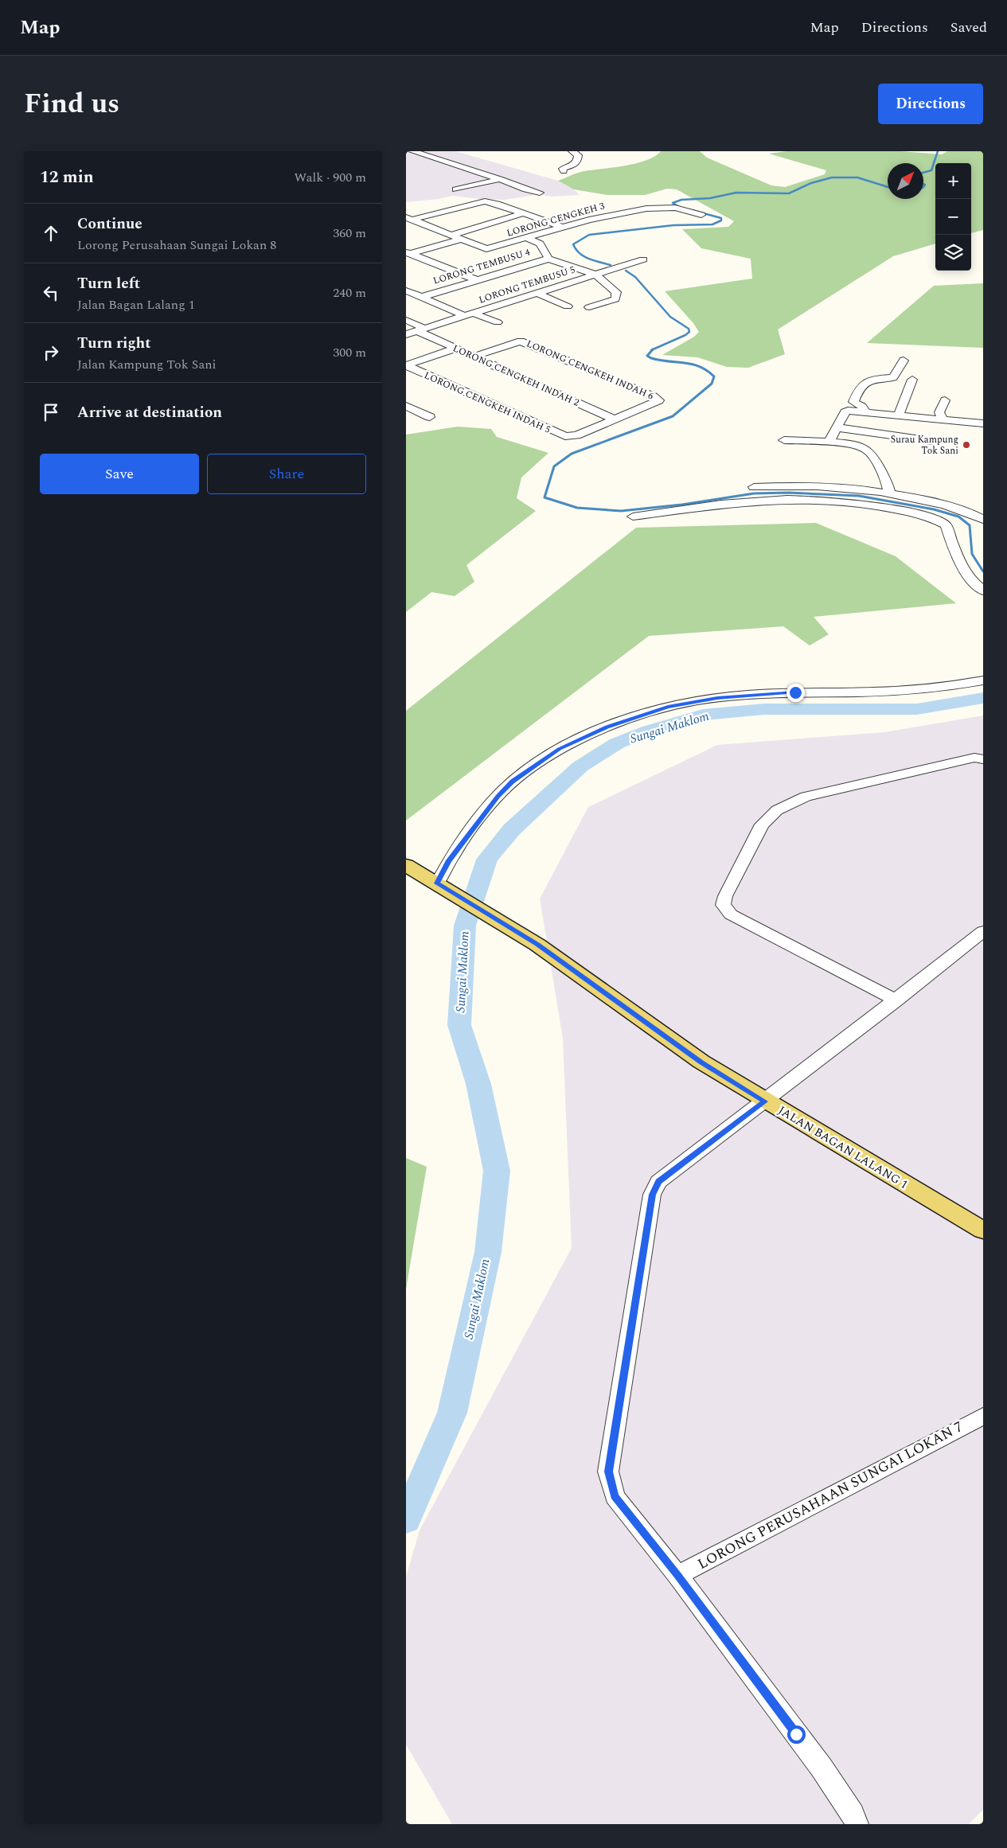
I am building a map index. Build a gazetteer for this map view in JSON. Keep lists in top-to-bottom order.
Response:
{
  "streets": {
    "main road": ["JALAN BAGAN LALANG 1"],
    "street": [
      "LORONG CENGKEH 3",
      "LORONG TEMBUSU 4",
      "LORONG TEMBUSU 5",
      "LORONG CENGKEH INDAH 6",
      "LORONG CENGKEH INDAH 2",
      "LORONG CENGKEH INDAH 5",
      "LORONG PERUSAHAAN SUNGAI LOKAN 7"
    ]
  },
  "crossings": [
    ["LORONG TEMBUSU 5", "LORONG CENGKEH INDAH 2"],
    ["LORONG CENGKEH INDAH 6", "LORONG CENGKEH INDAH 2"],
    ["LORONG CENGKEH INDAH 6", "LORONG CENGKEH INDAH 5"],
    ["LORONG CENGKEH INDAH 2", "LORONG CENGKEH INDAH 5"]
  ],
  "water": ["Sungai Maklom"],
  "places": ["Surau Kampung Tok Sani"],
  "north": "top right",
  "page": {
    "header": "Map",
    "nav": ["Map", "Directions", "Saved"],
    "title": "Find us",
    "buttons": [
      "Directions",
      ["Save", "Share"]
    ],
    "heading": ["12 min", "Walk · 900 m"],
    "map_buttons": ["+", "−"],
    "list": [
      ["Continue", "Lorong Perusahaan Sungai Lokan 8", "360 m"],
      ["Turn left", "Jalan Bagan Lalang 1", "240 m"],
      ["Turn right", "Jalan Kampung Tok Sani", "300 m"],
      "Arrive at destination"
    ]
  }
}
